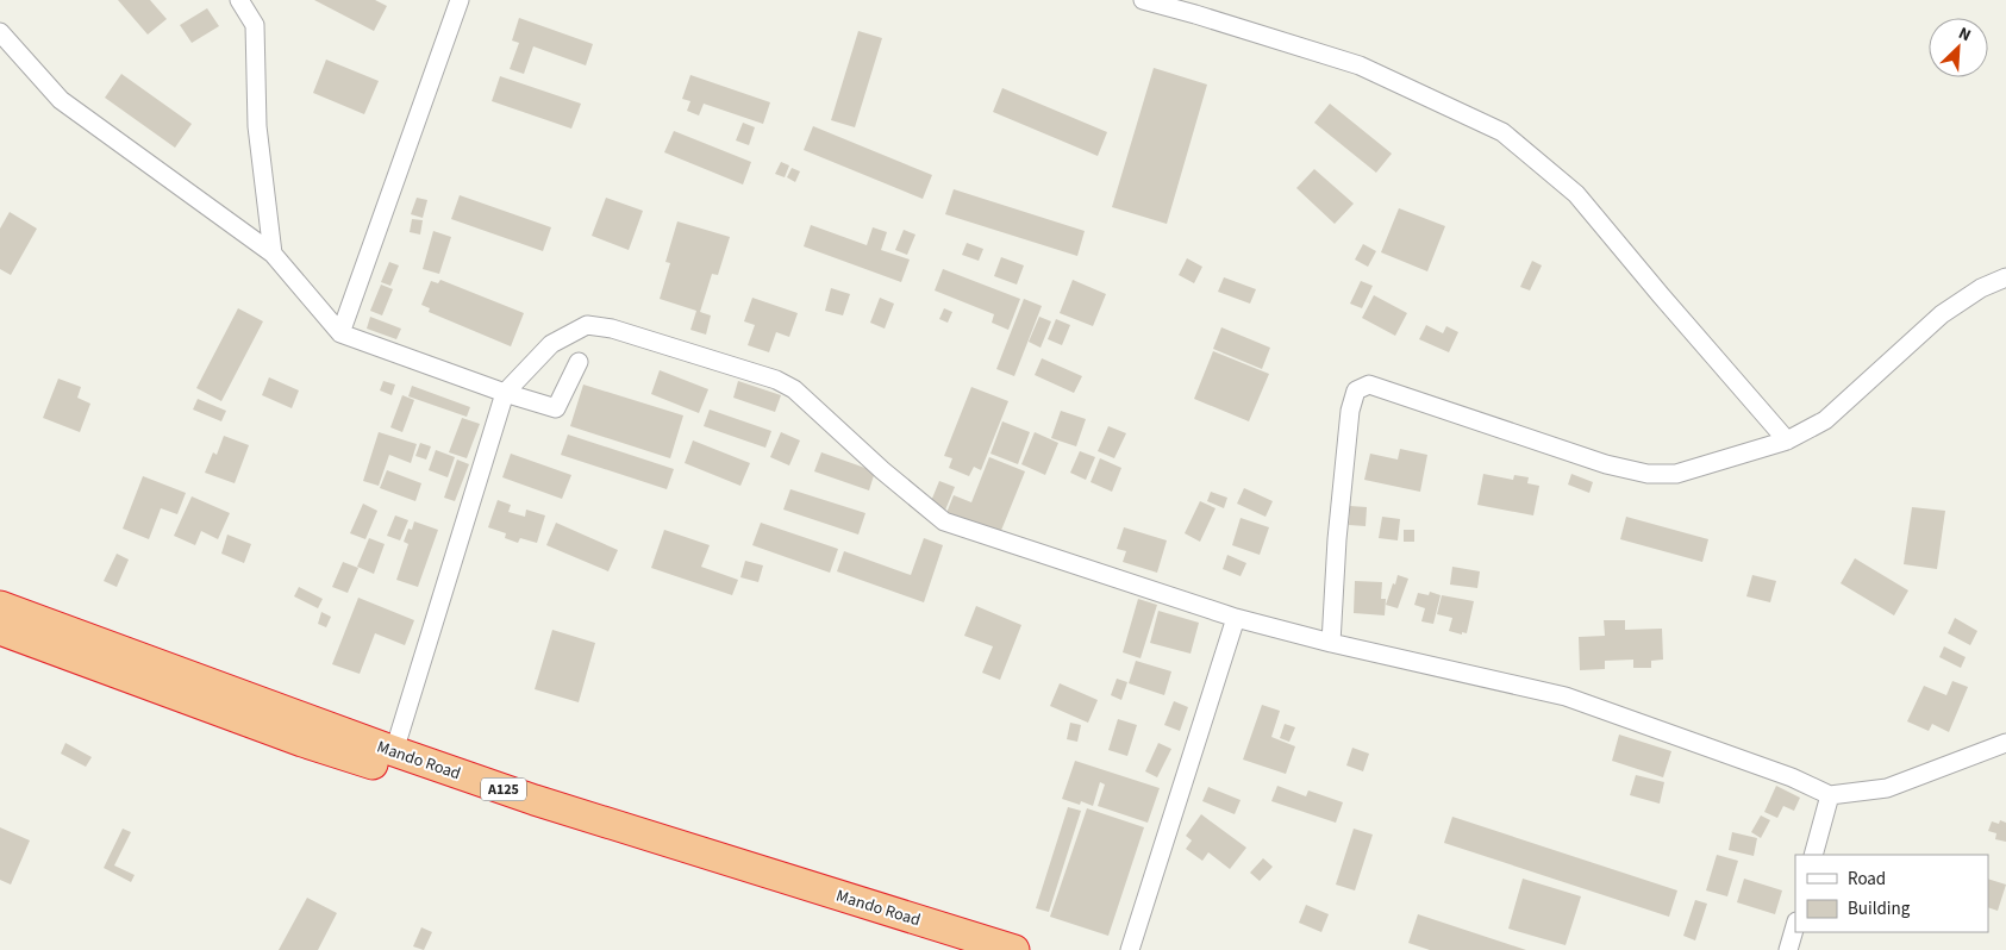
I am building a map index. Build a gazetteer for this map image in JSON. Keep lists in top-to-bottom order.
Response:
{
  "streets": {
    "highway": ["Mando Road", "A125"]
  },
  "legend": ["Road", "Building"],
  "north": "top right"
}
